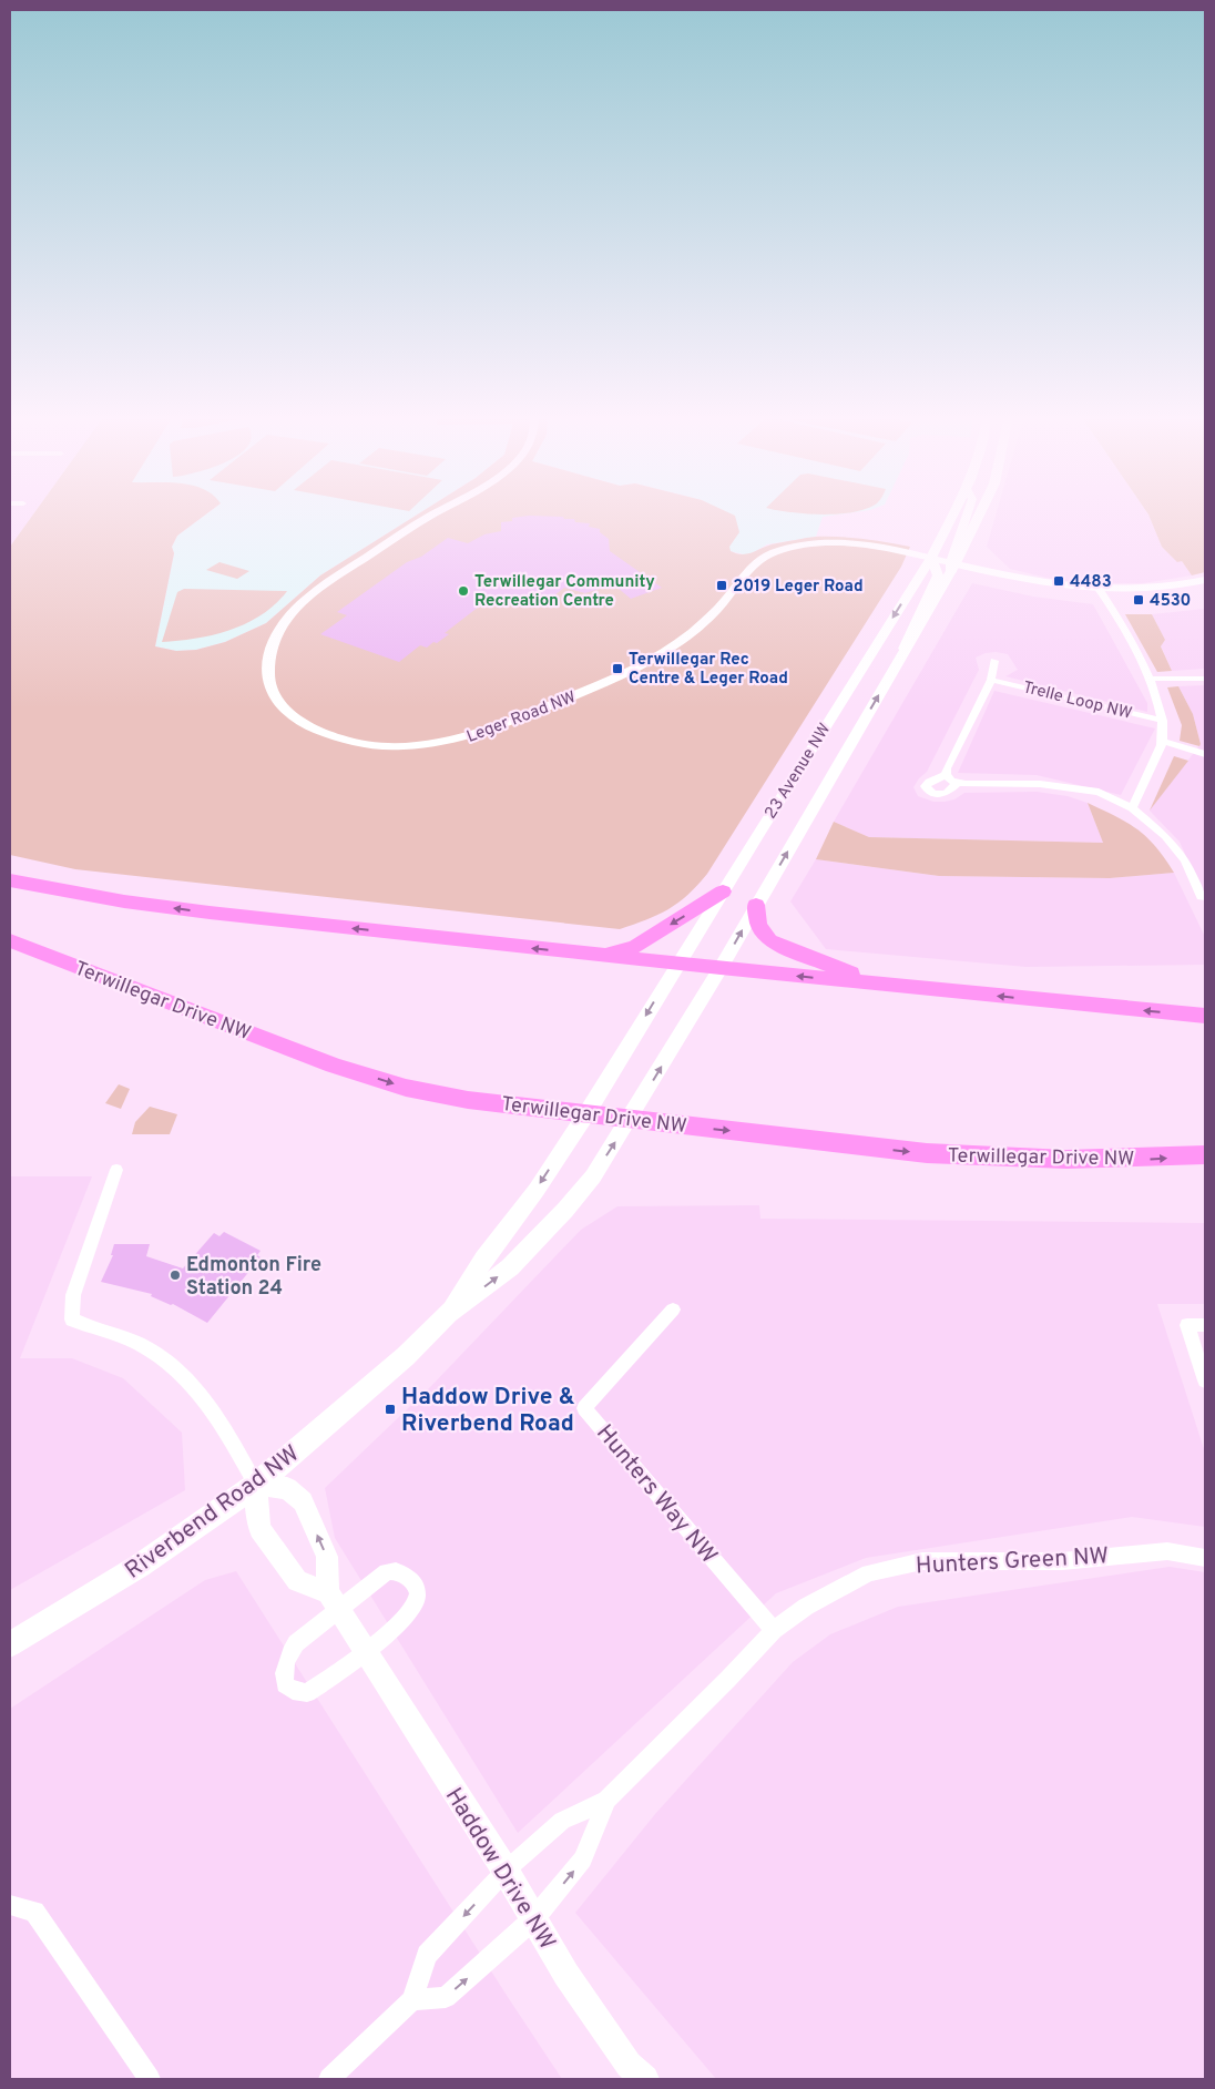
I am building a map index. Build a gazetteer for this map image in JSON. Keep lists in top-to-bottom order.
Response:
{
  "streets": {
    "main road": ["23 Avenue NW", "Terwillegar Drive NW", "Riverbend Road NW"],
    "street": [
      "Trelle Loop NW",
      "Leger Road NW",
      "Hunters Way NW",
      "Hunters Green NW",
      "Haddow Drive NW"
    ]
  },
  "crossings": [
    ["Leger Road NW", "23 Avenue NW"],
    ["23 Avenue NW", "Terwillegar Drive NW"],
    ["23 Avenue NW", "Riverbend Road NW"],
    ["Terwillegar Drive NW", "Riverbend Road NW"],
    ["Hunters Way NW", "Hunters Green NW"],
    ["Riverbend Road NW", "Haddow Drive NW"],
    ["Hunters Green NW", "Haddow Drive NW"]
  ],
  "places": {
    "transit": [
      "4483",
      "2019 Leger Road",
      "4530",
      "Terwillegar Rec Centre & Leger Road",
      "Haddow Drive & Riverbend Road"
    ],
    "other": ["Terwillegar Community Recreation Centre", "Edmonton Fire Station 24"]
  }
}
